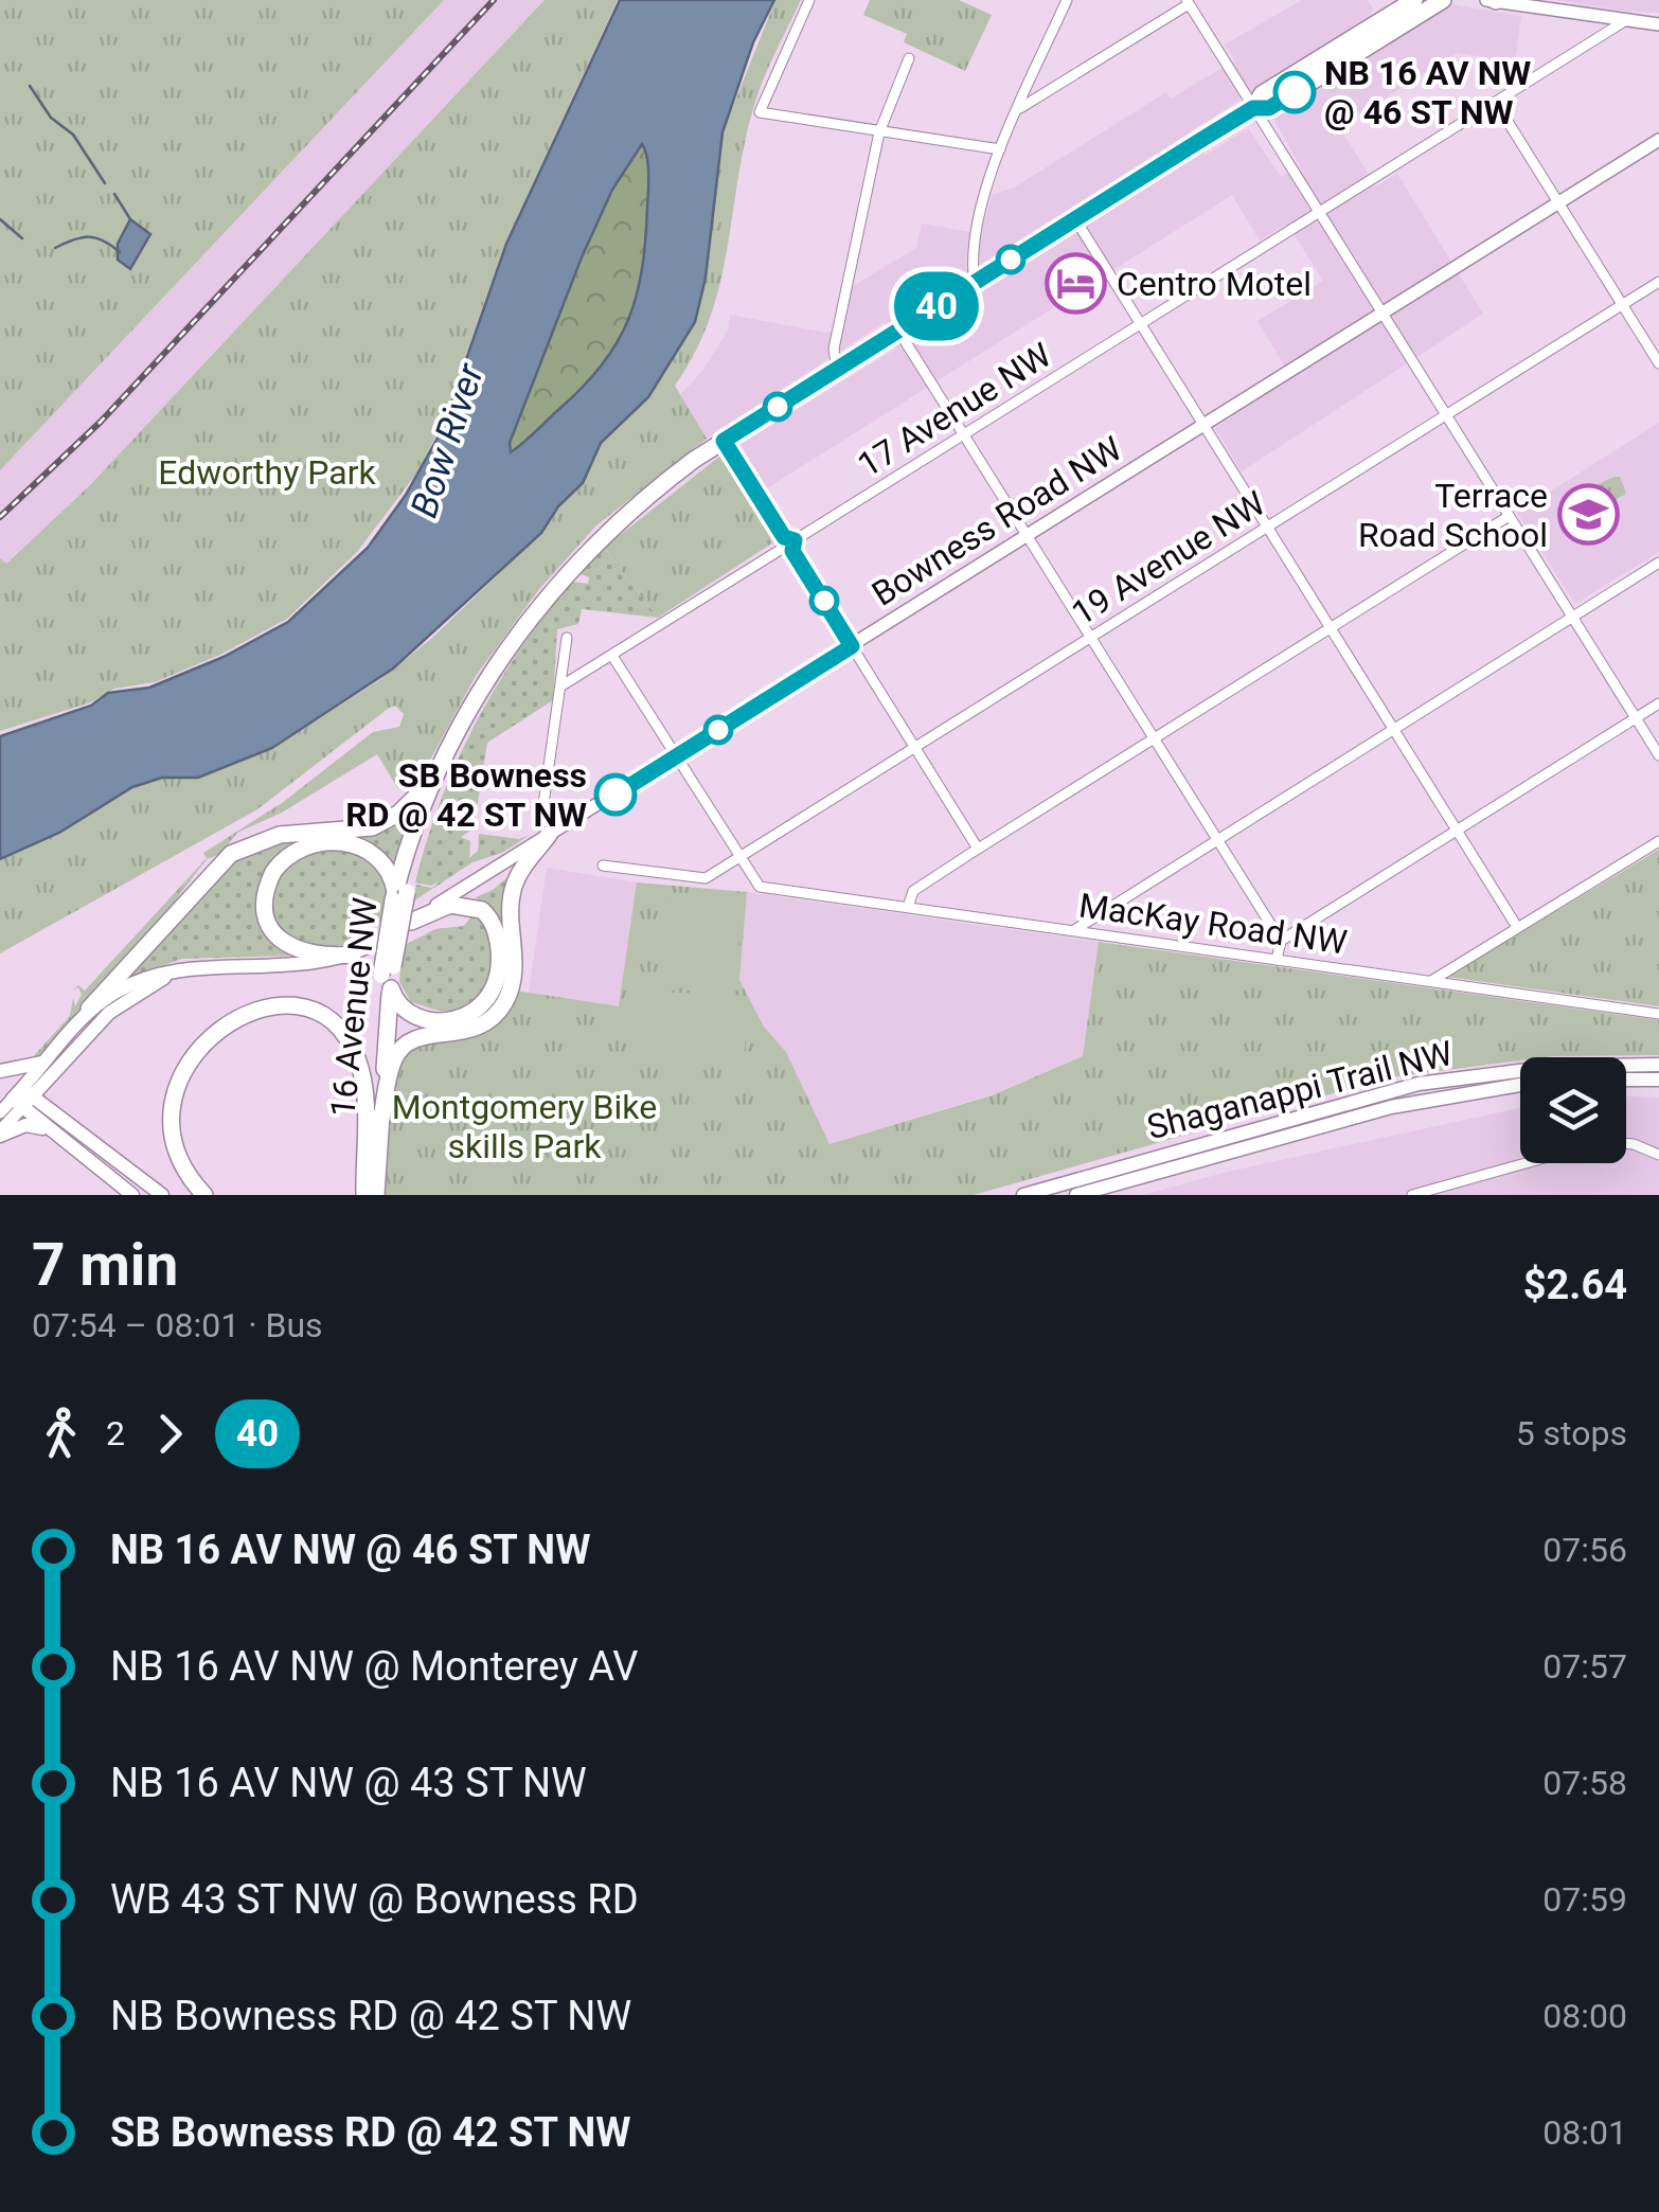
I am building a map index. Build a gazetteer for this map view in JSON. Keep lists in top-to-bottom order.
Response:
{
  "streets": {
    "highway": ["16 Avenue NW"],
    "main road": ["Bowness Road NW", "Shaganappi Trail NW"],
    "street": ["17 Avenue NW", "19 Avenue NW", "MacKay Road NW"]
  },
  "crossings": [
    ["19 Avenue NW", "MacKay Road NW"]
  ],
  "water": ["Bow River"],
  "parks": ["Edworthy Park", "Montgomery Bike skills Park"],
  "places": {
    "other": ["NB 16 AV NW @ 46 ST NW", "SB Bowness RD @ 42 ST NW"],
    "hotel": ["Centro Motel"],
    "school or university": ["Terrace Road School"]
  },
  "lines": ["bus line 40"],
  "page": {
    "on_map": "40",
    "heading": ["7 min", "07:54 – 08:01 · Bus", "$2.64"],
    "legs": ["2", "40", "5 stops"],
    "list": [
      {
        "name": "NB 16 AV NW @ 46 ST NW",
        "value": "07:56"
      },
      {
        "name": "NB 16 AV NW @ Monterey AV",
        "value": "07:57"
      },
      {
        "name": "NB 16 AV NW @ 43 ST NW",
        "value": "07:58"
      },
      {
        "name": "WB 43 ST NW @ Bowness RD",
        "value": "07:59"
      },
      {
        "name": "NB Bowness RD @ 42 ST NW",
        "value": "08:00"
      },
      {
        "name": "SB Bowness RD @ 42 ST NW",
        "value": "08:01"
      }
    ]
  }
}
